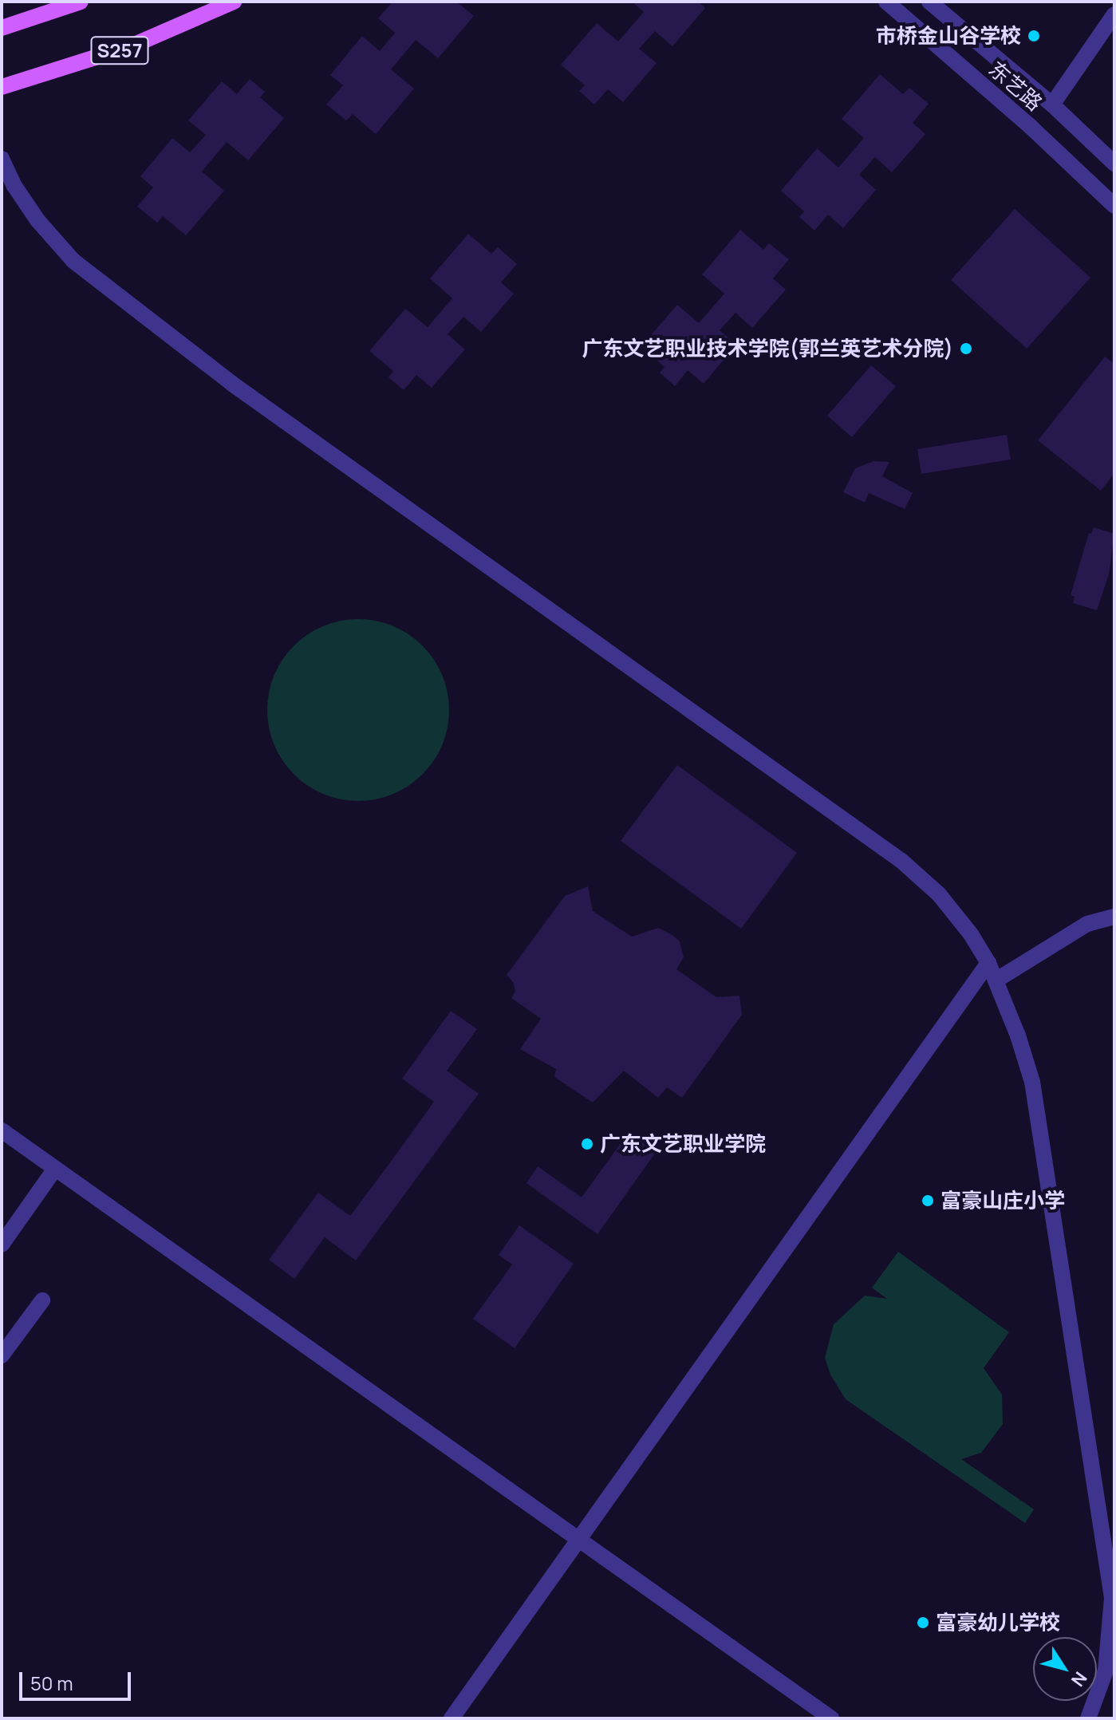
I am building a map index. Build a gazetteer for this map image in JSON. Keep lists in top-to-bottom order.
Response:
{
  "streets": {
    "main road": ["S257"],
    "street": ["东艺路"]
  },
  "places": [
    "市桥金山谷学校",
    "广东文艺职业技术学院(郭兰英艺术分院)",
    "广东文艺职业学院",
    "富豪山庄小学",
    "富豪幼儿学校"
  ],
  "scale_bar": "50 m",
  "north": "bottom right"
}
